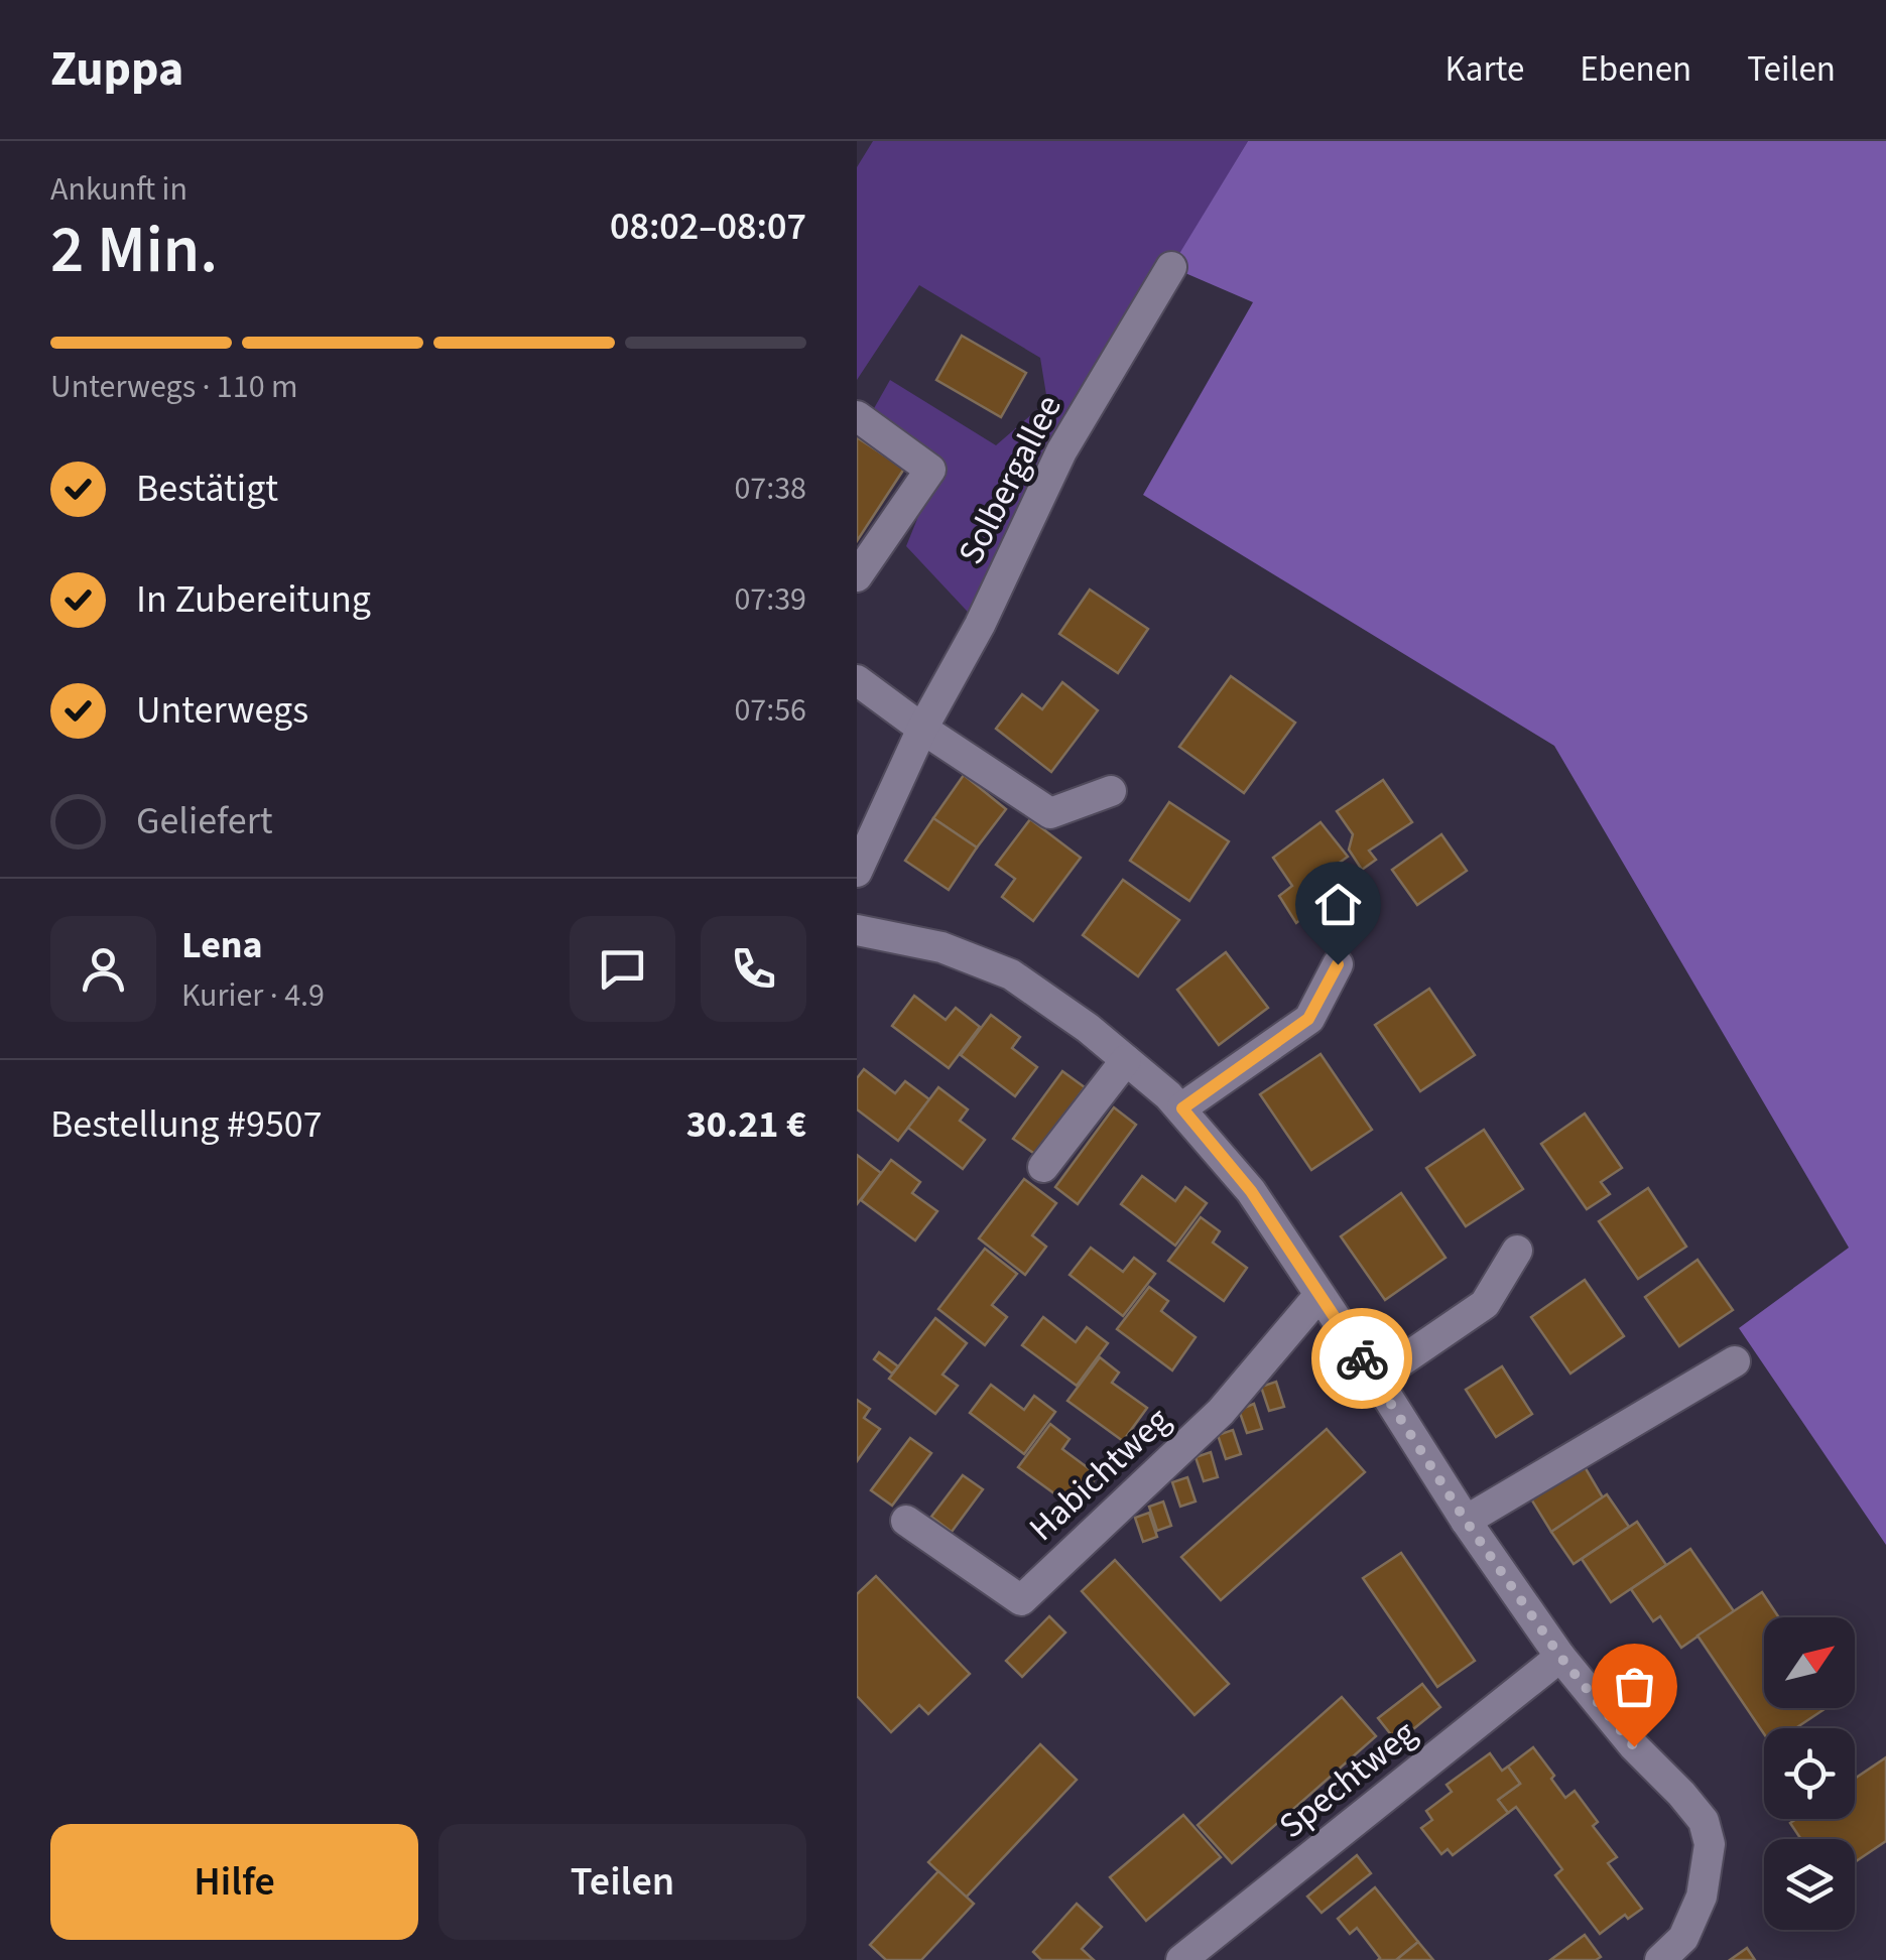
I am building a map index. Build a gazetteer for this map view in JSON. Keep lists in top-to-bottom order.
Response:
{
  "streets": {
    "street": ["Solbergallee", "Habichtweg", "Spechtweg"]
  },
  "north": "top right",
  "page": {
    "header": "Zuppa",
    "nav": ["Karte", "Ebenen", "Teilen"],
    "heading": ["2 Min.", "Ankunft in", "08:02–08:07"],
    "panel": [
      "Lena",
      "Kurier · 4.9",
      "Bestellung #9507",
      "30.21 €"
    ],
    "bar": "Unterwegs · 110 m",
    "list": [
      ["Bestätigt", "07:38"],
      ["In Zubereitung", "07:39"],
      ["Unterwegs", "07:56"],
      "Geliefert"
    ],
    "buttons": ["Hilfe", "Teilen"]
  }
}
